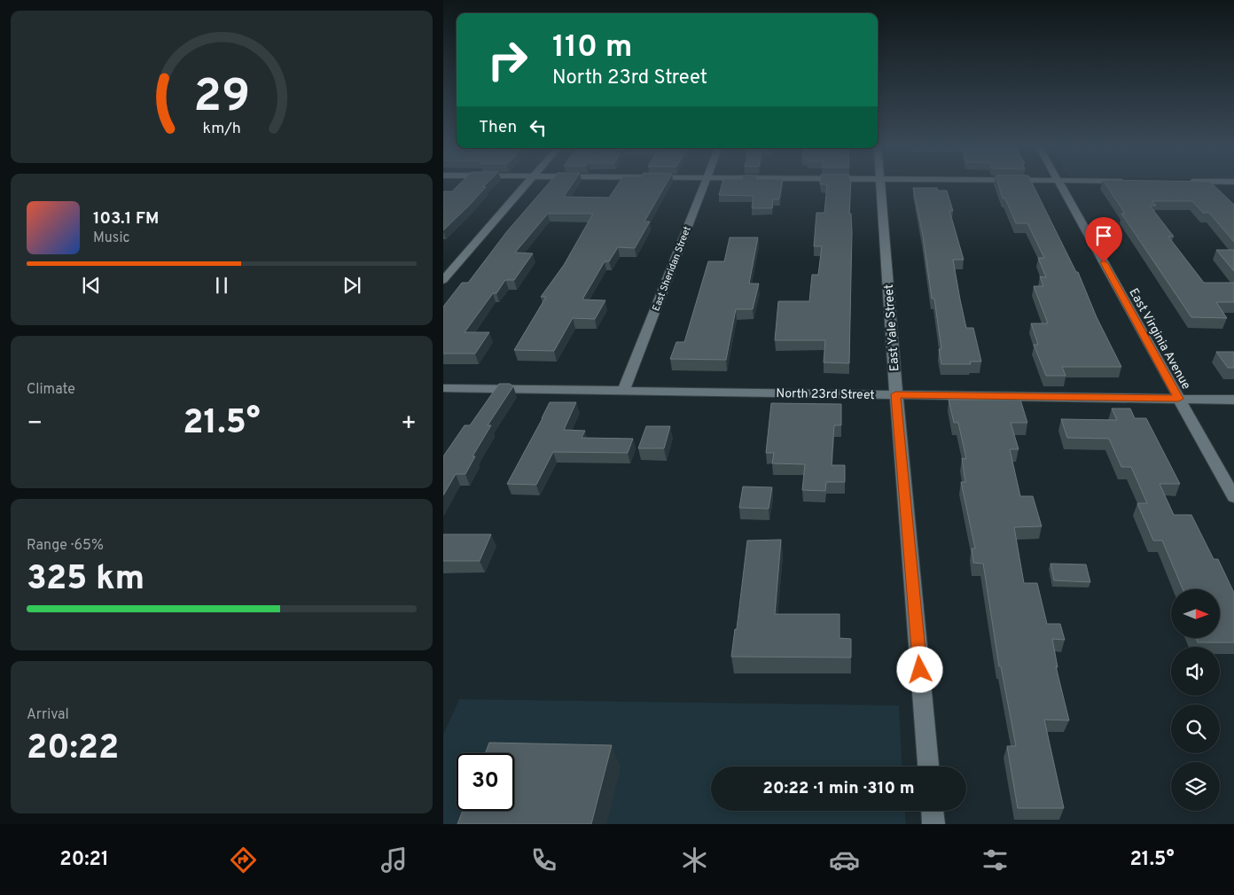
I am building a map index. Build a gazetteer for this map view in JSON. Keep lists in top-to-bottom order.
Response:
{
  "streets": {
    "street": [
      "East Sheridan Street",
      "East Yale Street",
      "East Virginia Avenue",
      "North 23rd Street"
    ]
  },
  "crossings": [
    ["East Sheridan Street", "North 23rd Street"],
    ["East Yale Street", "North 23rd Street"],
    ["East Virginia Avenue", "North 23rd Street"]
  ],
  "north": "right",
  "page": {
    "turn": ["110 m", "North 23rd Street"],
    "then": "Then",
    "song": ["103.1 FM", "Music"],
    "tile": [
      "Climate",
      ["Range · 65%", "325 km"],
      ["Arrival", "20:22"]
    ],
    "heat": ["−", "21.5°", "+"],
    "limit": "30",
    "trip": "20:22 · 1 min · 310 m",
    "tabs": ["20:21", "21.5°"],
    "gauge": ["29", "km/h"]
  }
}
